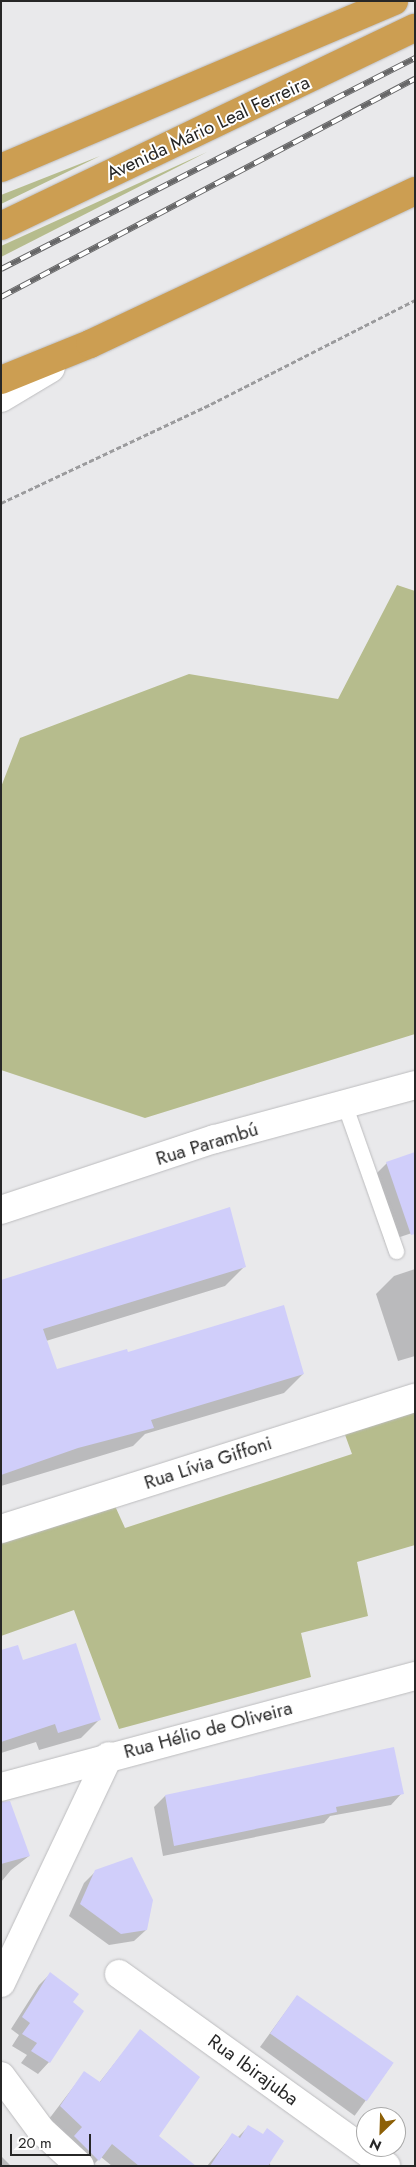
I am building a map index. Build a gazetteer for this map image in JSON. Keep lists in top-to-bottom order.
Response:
{
  "streets": {
    "highway": ["Avenida Mário Leal Ferreira"],
    "street": [
      "Rua Parambú",
      "Rua Lívia Giffoni",
      "Rua Hélio de Oliveira",
      "Rua Ibirajuba"
    ]
  },
  "scale_bar": "20 m",
  "north": "bottom left"
}
